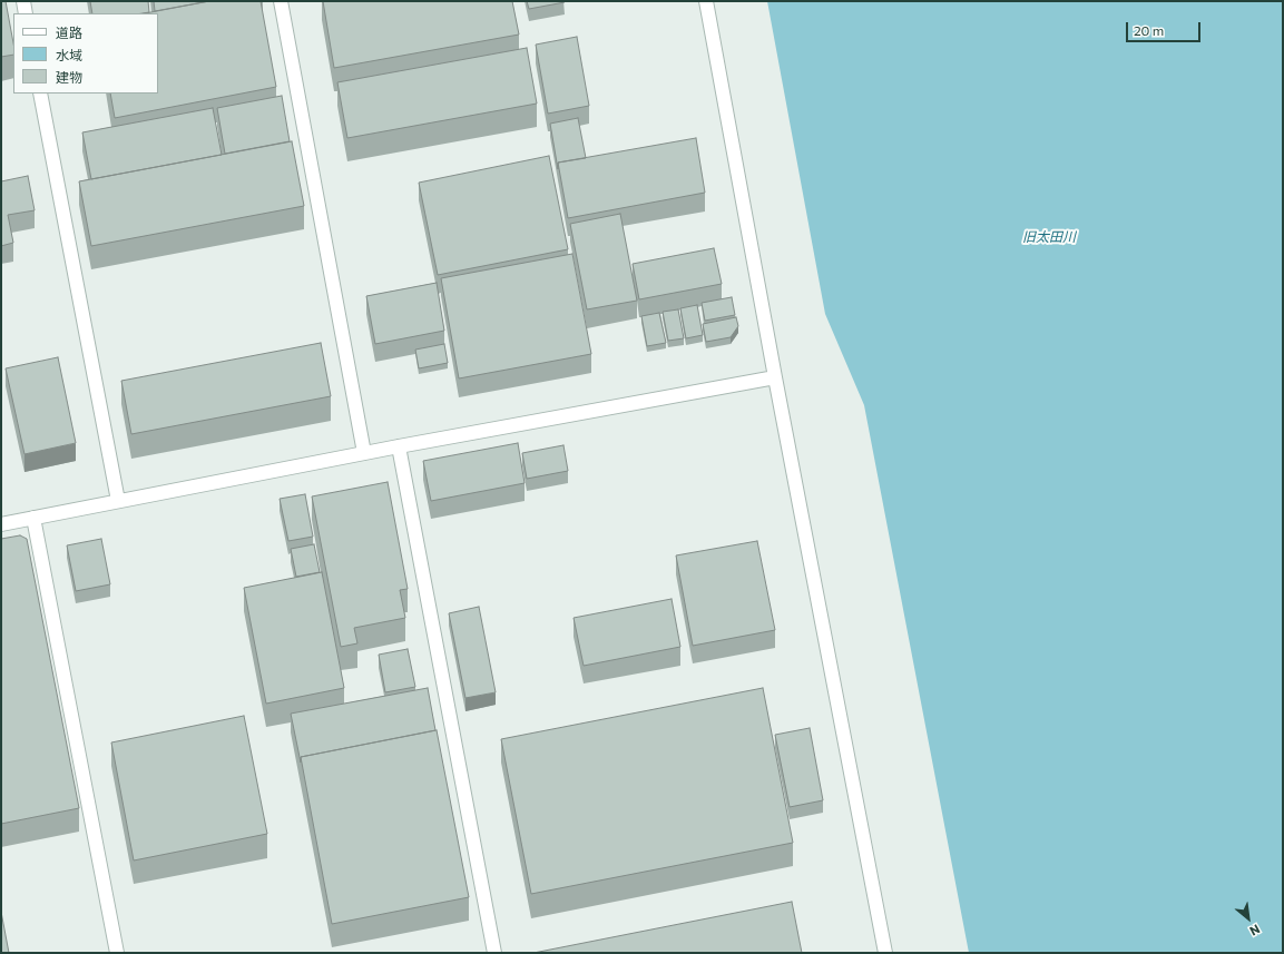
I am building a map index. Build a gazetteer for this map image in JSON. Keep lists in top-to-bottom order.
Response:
{
  "water": ["旧太田川"],
  "legend": ["道路", "水域", "建物"],
  "scale_bar": "20 m",
  "north": "bottom right"
}
